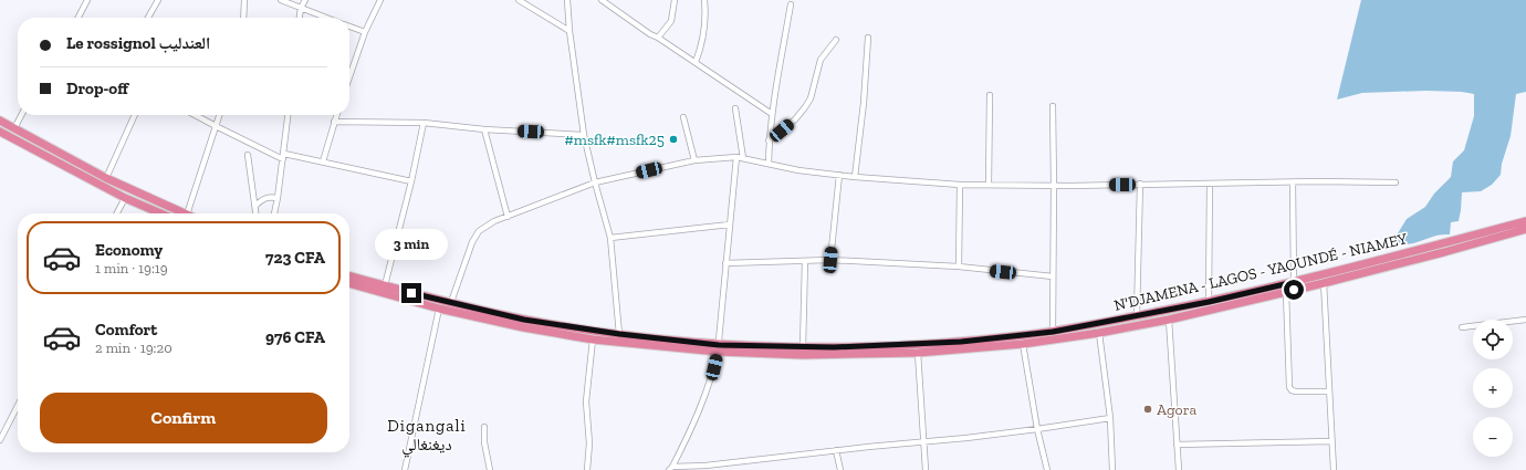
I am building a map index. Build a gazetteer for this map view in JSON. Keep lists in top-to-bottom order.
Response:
{
  "streets": {
    "highway": ["N'DJAMENA - LAGOS - YAOUNDÉ - NIAMEY"]
  },
  "districts": ["Digangali ديغنغالي"],
  "places": ["#msfk#msfk25", "Agora"],
  "page": {
    "banner": ["Le rossignol العندليب", "Drop-off"],
    "list": [
      {
        "name": "Economy",
        "note": "1 min · 19:19",
        "value": "723 CFA"
      },
      {
        "name": "Comfort",
        "note": "2 min · 19:20",
        "value": "976 CFA"
      }
    ],
    "bubble": "3 min",
    "map_buttons": ["+", "−"],
    "buttons": "Confirm"
  }
}
